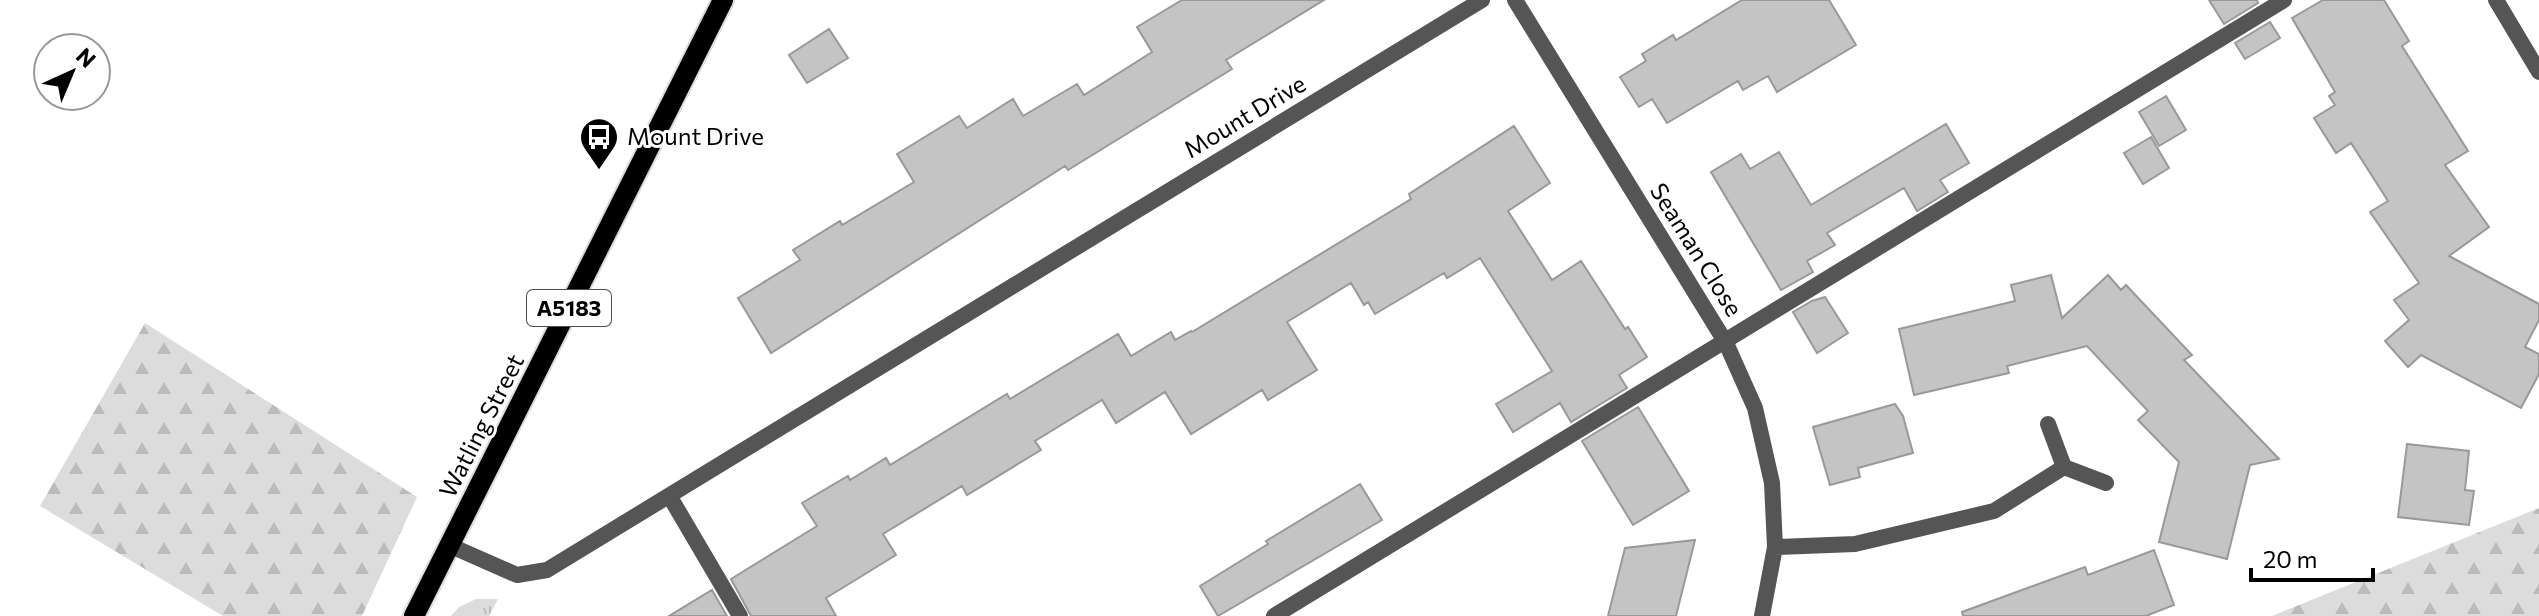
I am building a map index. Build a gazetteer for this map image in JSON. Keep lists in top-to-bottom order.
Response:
{
  "streets": {
    "main road": ["A5183", "Watling Street"],
    "street": ["Mount Drive", "Seaman Close"]
  },
  "crossings": [
    ["Mount Drive", "Watling Street"]
  ],
  "places": {
    "bus stop": ["Mount Drive"]
  },
  "scale_bar": "20 m",
  "north": "top right"
}
